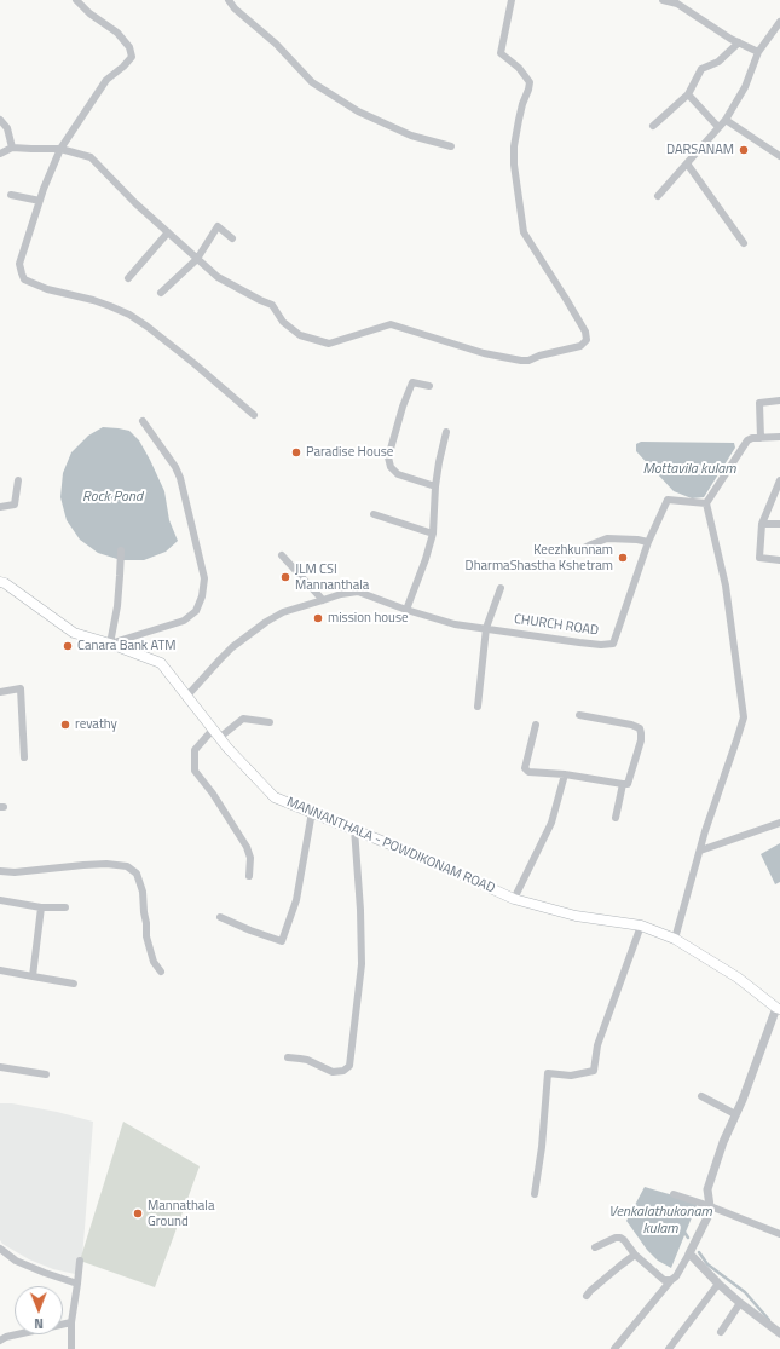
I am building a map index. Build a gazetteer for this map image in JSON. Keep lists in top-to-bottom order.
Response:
{
  "streets": {
    "main road": ["MANNANTHALA - POWDIKONAM ROAD"],
    "street": ["CHURCH ROAD"]
  },
  "crossings": [
    ["CHURCH ROAD", "MANNANTHALA - POWDIKONAM ROAD"]
  ],
  "water": ["Mottavila kulam", "Rock Pond", "Venkalathukonam kulam"],
  "places": [
    "DARSANAM",
    "Paradise House",
    "Keezhkunnam DharmaShastha Kshetram",
    "JLM CSI Mannanthala",
    "mission house",
    "Canara Bank ATM",
    "revathy",
    "Mannathala Ground"
  ],
  "north": "bottom"
}
